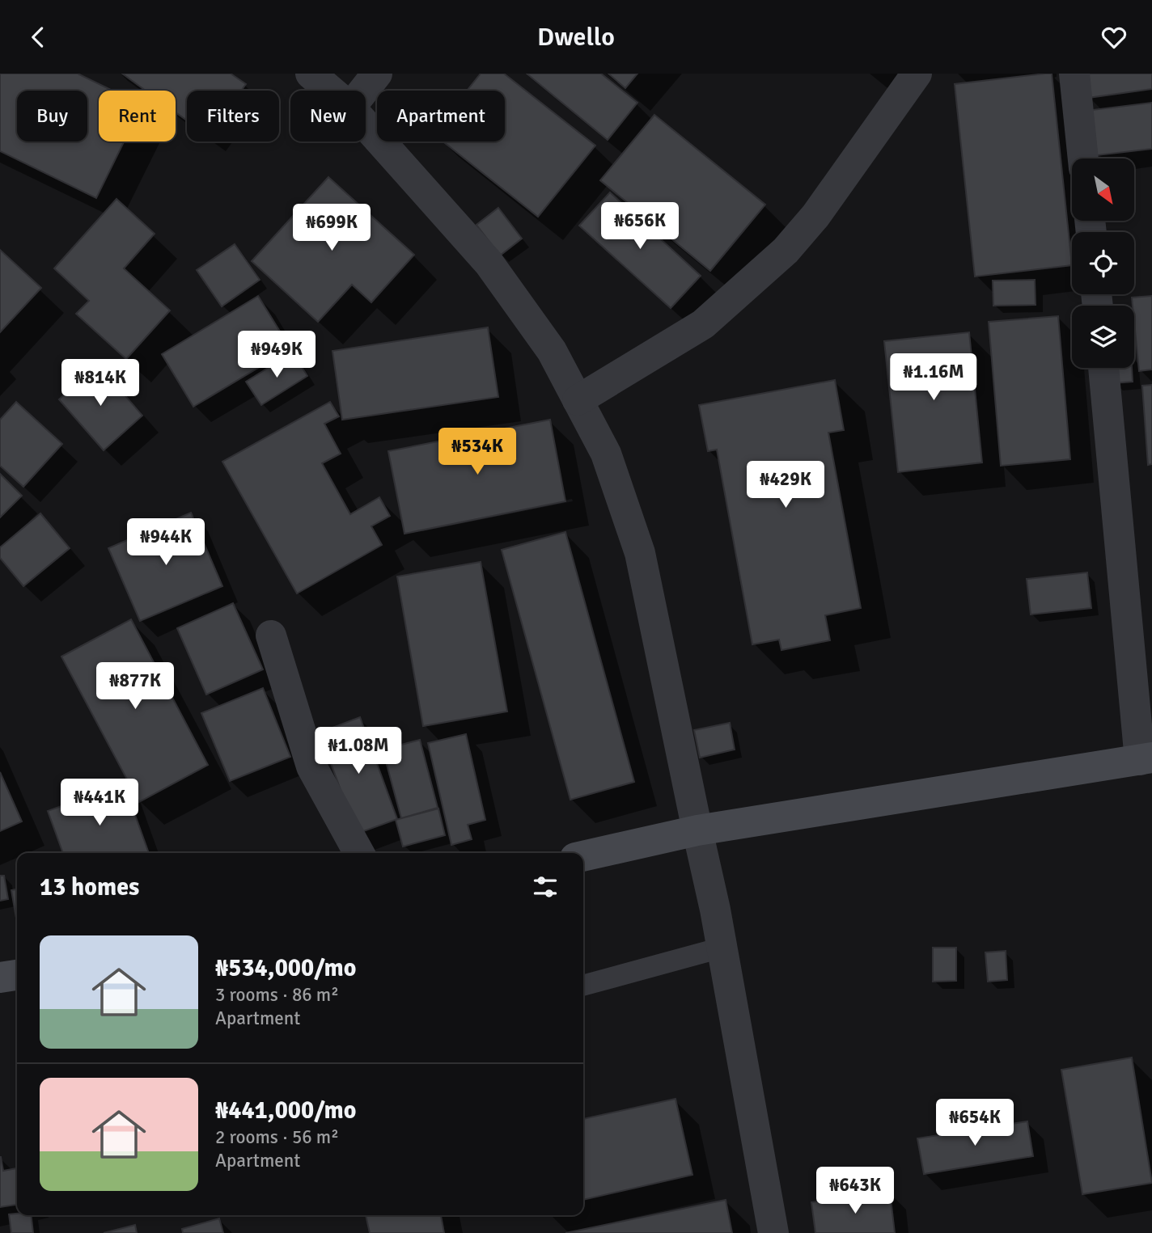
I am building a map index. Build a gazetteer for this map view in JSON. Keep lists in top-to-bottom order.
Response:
{
  "north": "bottom right",
  "page": {
    "header": "Dwello",
    "chip": [
      "Buy",
      "Rent",
      "Filters",
      "New",
      "Apartment"
    ],
    "price": [
      "₦656K",
      "₦699K",
      "₦949K",
      "₦1.16M",
      "₦814K",
      "₦534K",
      "₦429K",
      "₦944K",
      "₦877K",
      "₦1.08M",
      "₦441K",
      "₦654K",
      "₦643K"
    ],
    "heading": "13 homes",
    "list": [
      {
        "name": "₦534,000/mo",
        "note": "3 rooms · 86 m² · Apartment"
      },
      {
        "name": "₦441,000/mo",
        "note": "2 rooms · 56 m² · Apartment"
      }
    ]
  }
}
